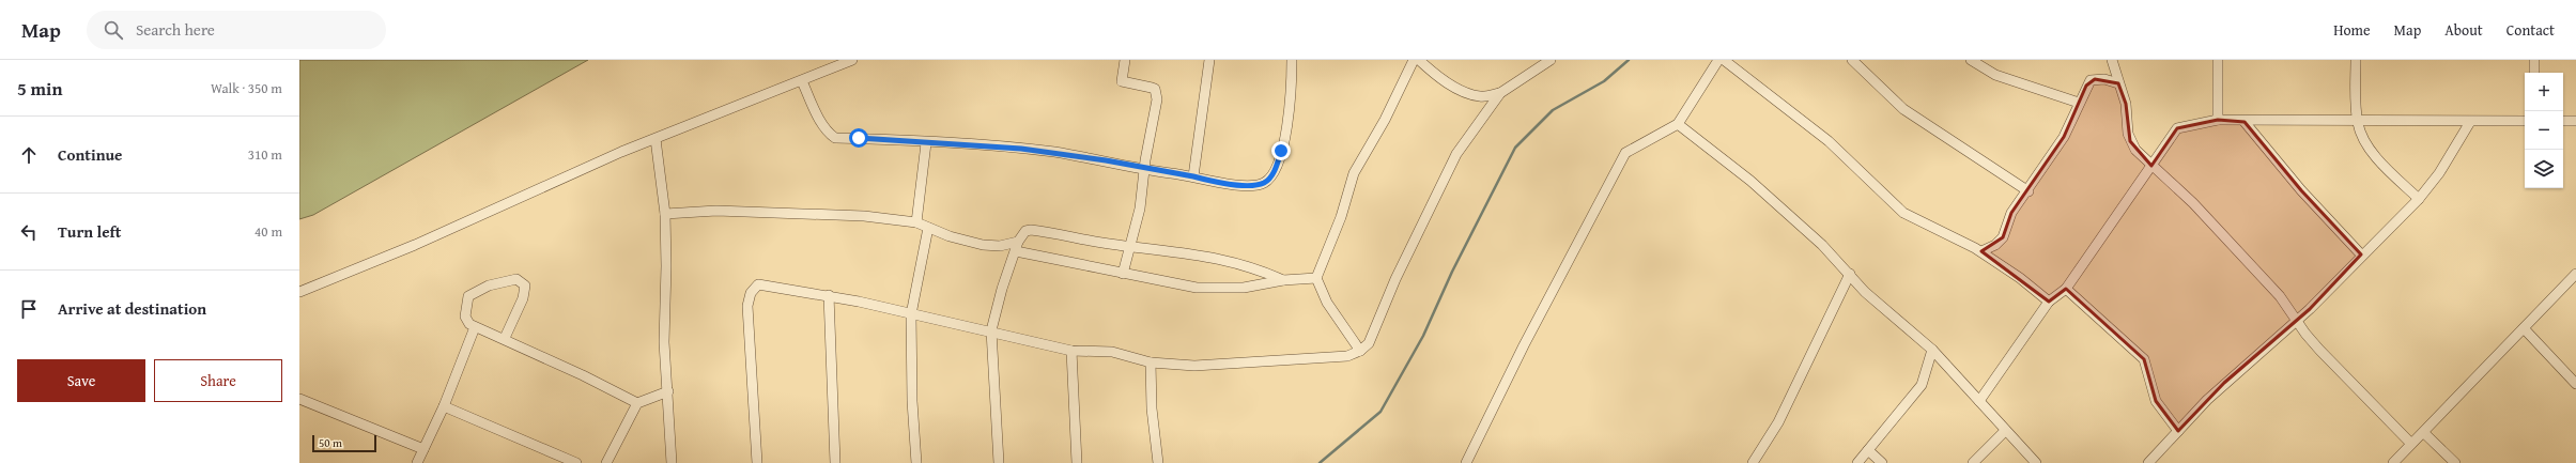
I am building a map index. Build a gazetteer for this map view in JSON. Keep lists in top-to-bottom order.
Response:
{
  "scale_bar": "50 m",
  "page": {
    "header": "Map",
    "search": "Search here",
    "nav": [
      "Home",
      "Map",
      "About",
      "Contact"
    ],
    "heading": ["5 min", "Walk · 350 m"],
    "map_buttons": ["+", "−"],
    "list": [
      ["Continue", "310 m"],
      ["Turn left", "40 m"],
      "Arrive at destination"
    ],
    "buttons": ["Save", "Share"],
    "scale": "50 m"
  }
}
